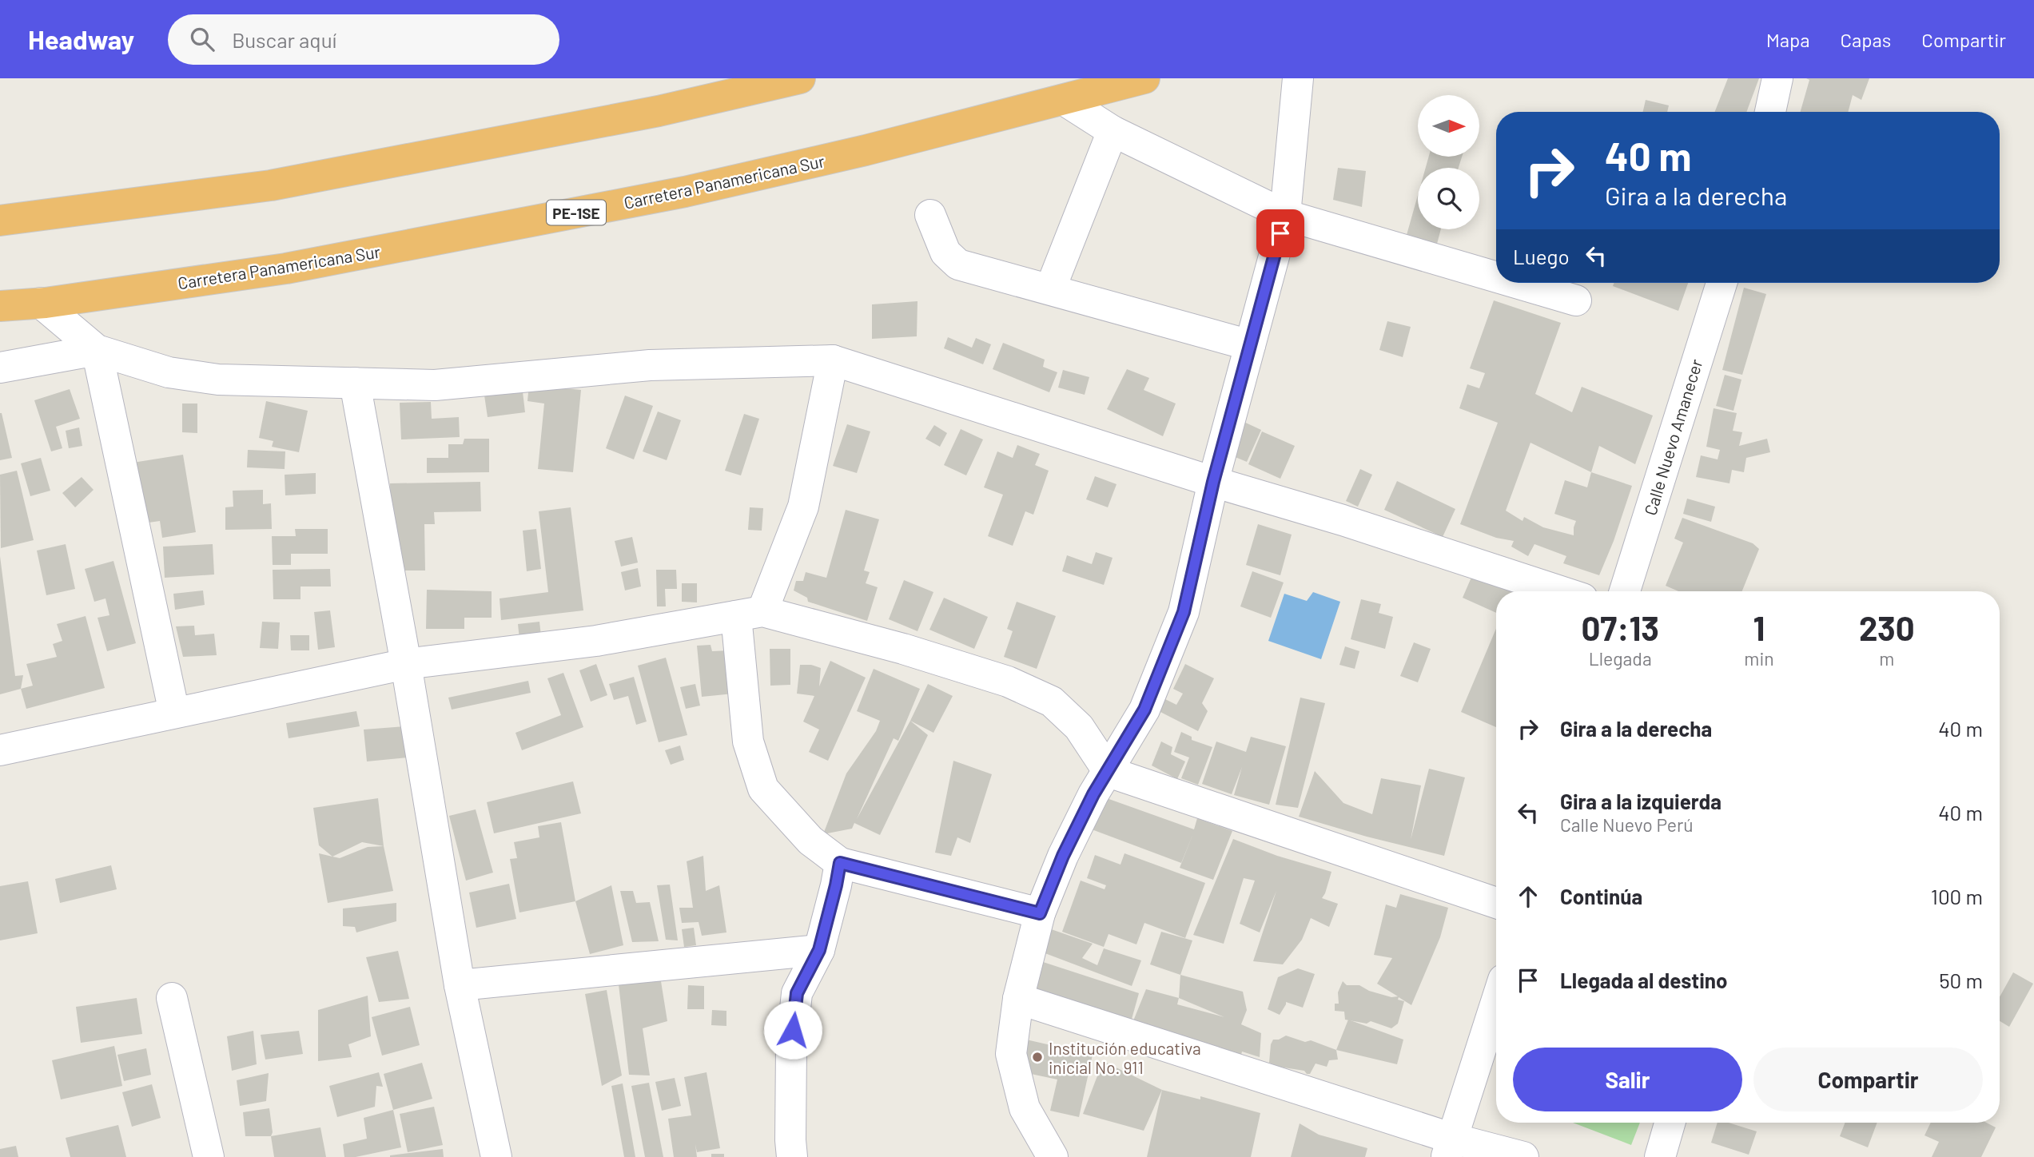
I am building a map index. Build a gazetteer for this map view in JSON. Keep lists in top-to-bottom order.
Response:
{
  "streets": {
    "highway": ["Carretera Panamericana Sur", "PE-1SE"],
    "street": ["Calle Nuevo Amanecer"]
  },
  "places": ["Institución educativa inicial No. 911"],
  "north": "right",
  "page": {
    "header": "Headway",
    "search": "Buscar aquí",
    "nav": ["Mapa", "Capas", "Compartir"],
    "turn": ["40 m", "Gira a la derecha"],
    "then": "Luego",
    "eta": [
      "07:13",
      "Llegada",
      "1",
      "min",
      "230",
      "m"
    ],
    "list": [
      {
        "name": "Gira a la derecha",
        "value": "40 m"
      },
      {
        "name": "Gira a la izquierda",
        "note": "Calle Nuevo Perú",
        "value": "40 m"
      },
      {
        "name": "Continúa",
        "value": "100 m"
      },
      {
        "name": "Llegada al destino",
        "value": "50 m"
      }
    ],
    "buttons": ["Salir", "Compartir"]
  }
}
